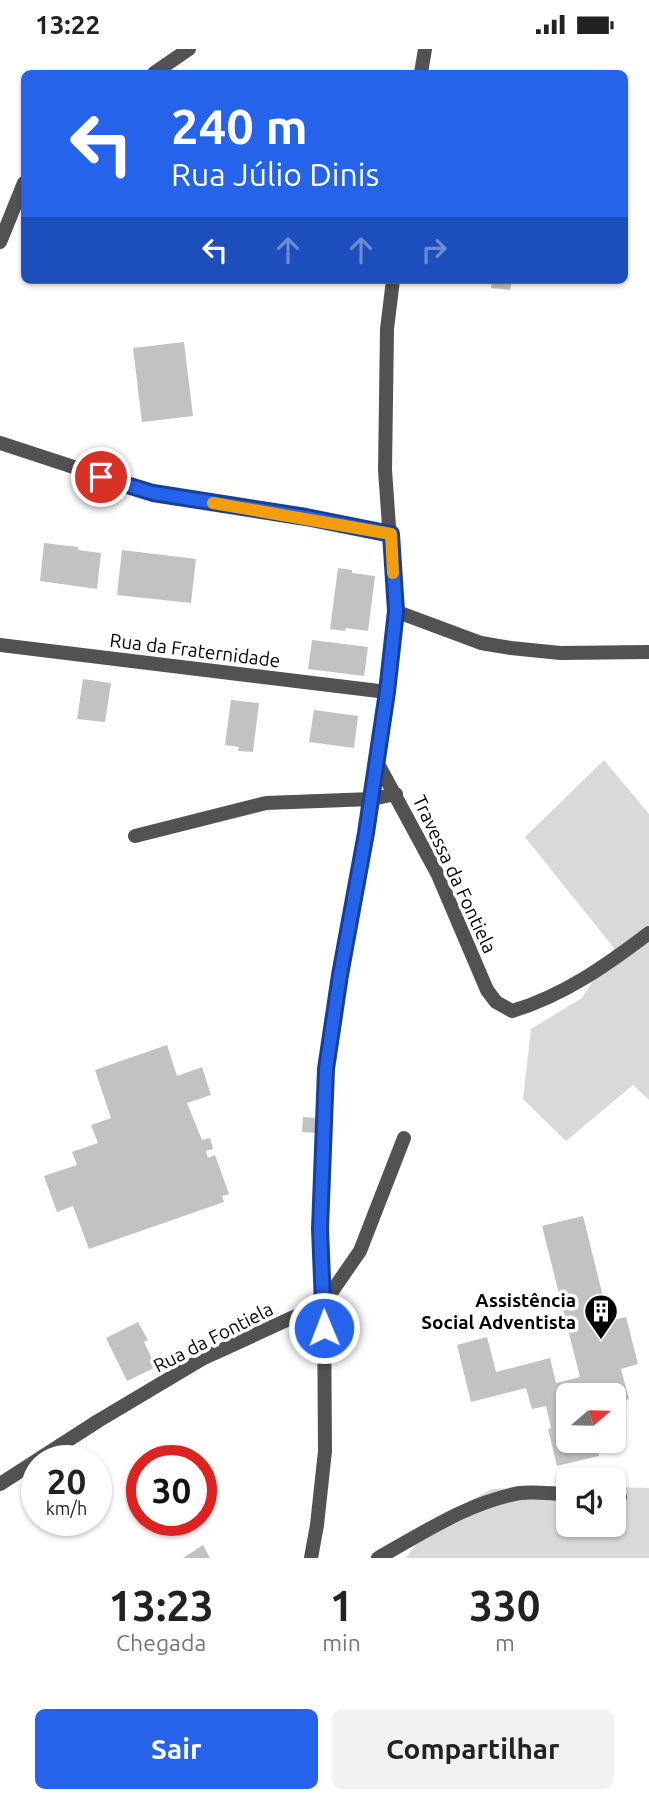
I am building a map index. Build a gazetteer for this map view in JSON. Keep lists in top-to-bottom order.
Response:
{
  "streets": {
    "street": ["Rua da Fraternidade", "Travessa da Fontiela", "Rua da Fontiela"]
  },
  "places": {
    "building": ["Assistência Social Adventista"]
  },
  "north": "right",
  "page": {
    "status": "13:22",
    "turn": ["240 m", "Rua Júlio Dinis"],
    "speed": "20 km/h",
    "limit": "30",
    "eta": [
      "13:23",
      "Chegada",
      "1",
      "min",
      "330",
      "m"
    ],
    "buttons": ["Sair", "Compartilhar"]
  }
}
